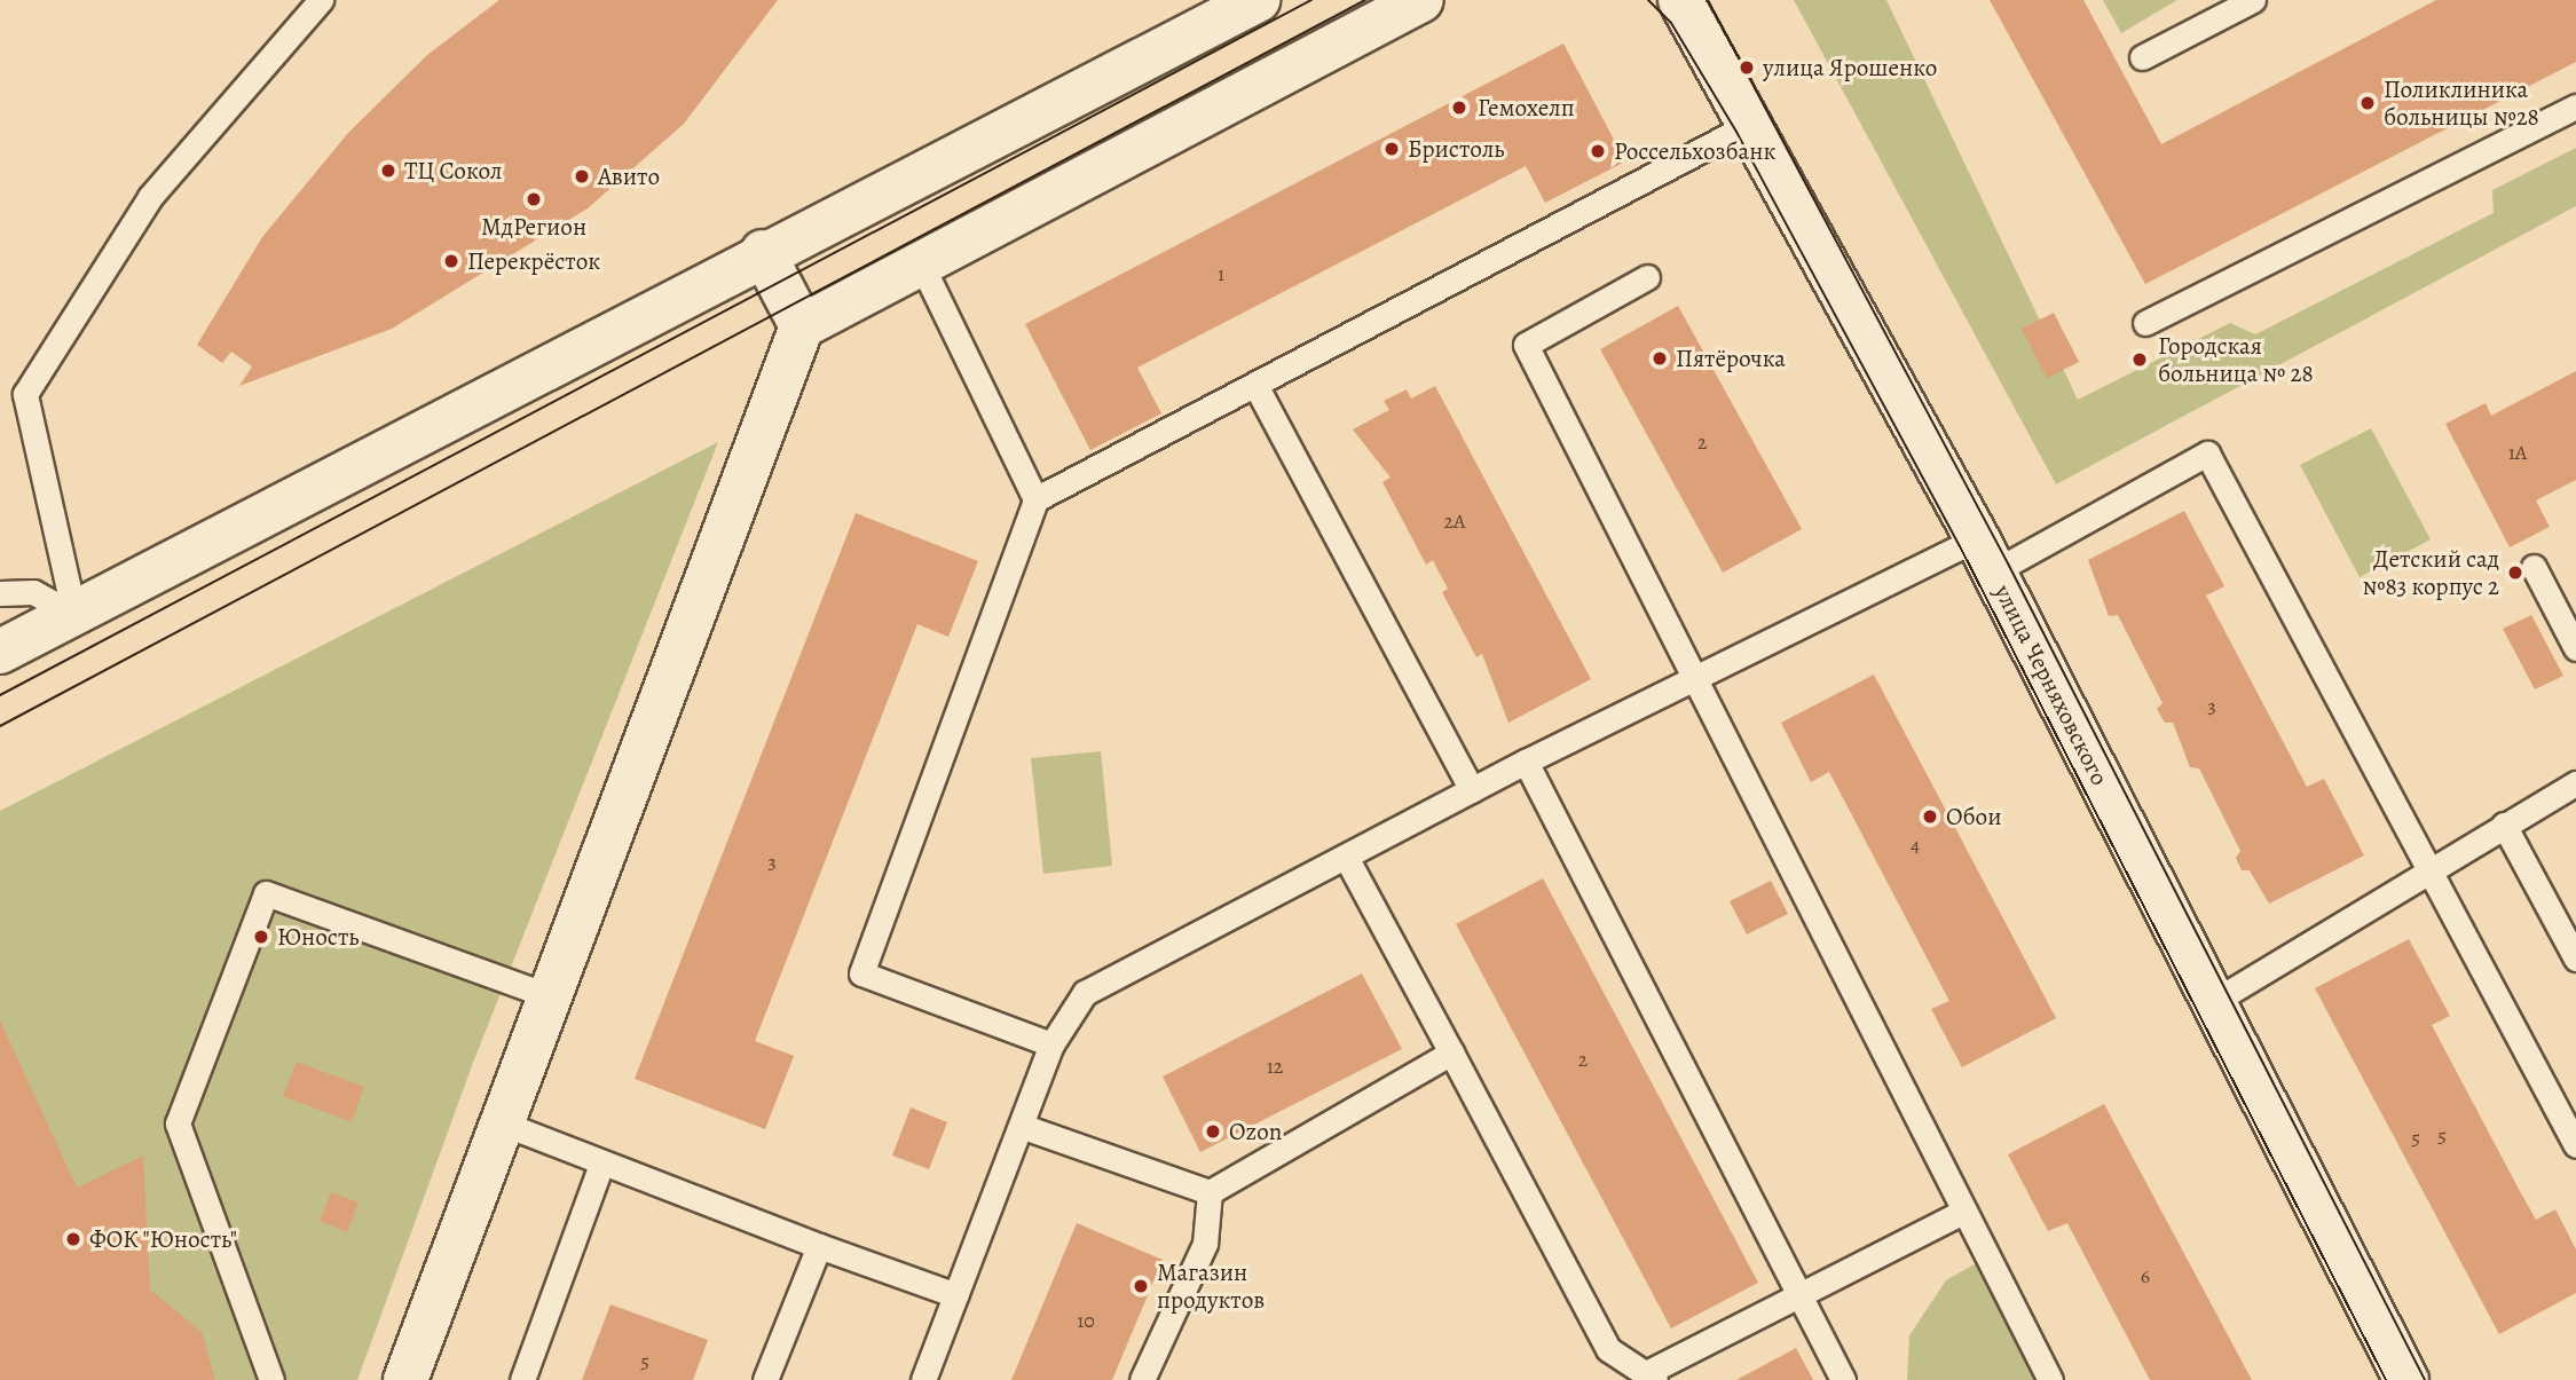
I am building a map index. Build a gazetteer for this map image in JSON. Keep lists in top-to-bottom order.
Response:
{
  "streets": {
    "street": ["улица Черняховского"]
  },
  "places": [
    "улица Ярошенко",
    "Поликлиника больницы №28",
    "Гемохелп",
    "Бристоль",
    "Россельхозбанк",
    "ТЦ Сокол",
    "Авито",
    "МдРегион",
    "Перекрёсток",
    "Пятёрочка",
    "Городская больница № 28",
    "Детский сад №83 корпус 2",
    "Обои",
    "Юность",
    "Ozon",
    "ФОК \"Юность\"",
    "Магазин продуктов"
  ],
  "house_numbers": [
    "1",
    "2",
    "1А",
    "2А",
    "3",
    "4",
    "3",
    "2",
    "12",
    "5",
    "5",
    "6",
    "10",
    "5"
  ]
}
